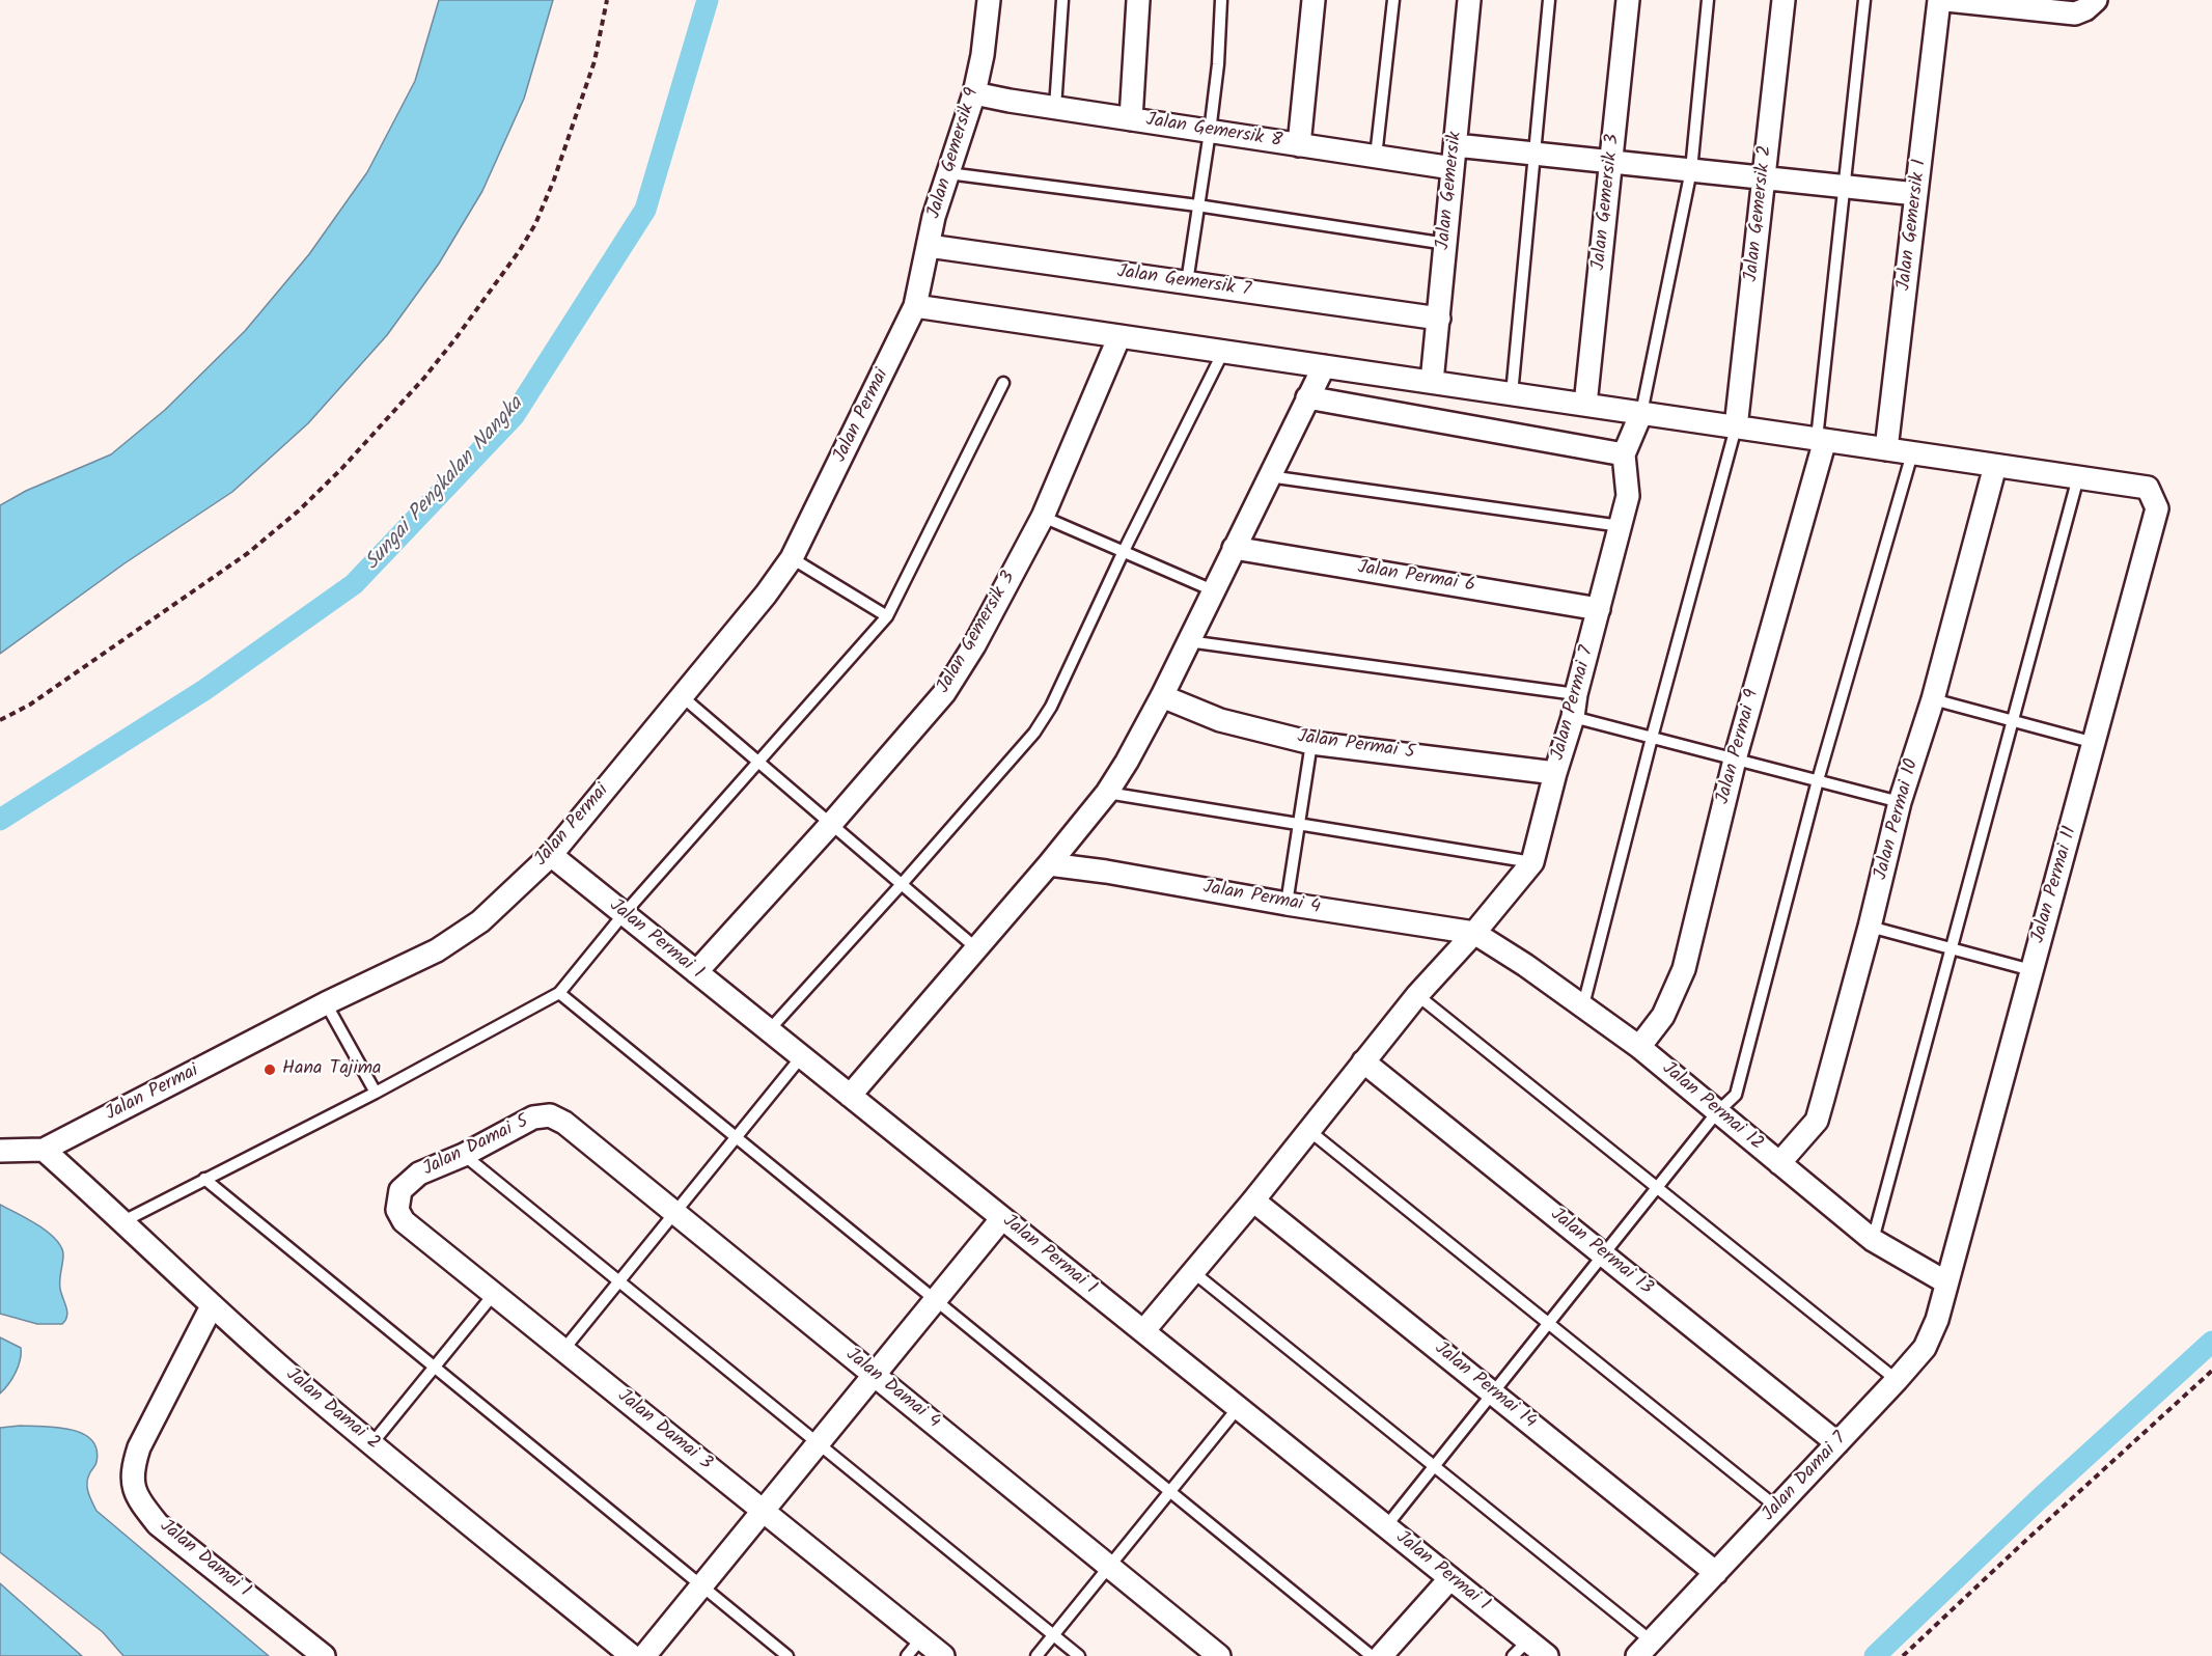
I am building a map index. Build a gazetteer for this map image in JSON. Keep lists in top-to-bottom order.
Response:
{
  "streets": {
    "street": [
      "Jalan Gemersik 8",
      "Jalan Gemersik 9",
      "Jalan Gemersik",
      "Jalan Gemersik 3",
      "Jalan Gemersik 2",
      "Jalan Gemersik 1",
      "Jalan Gemersik 7",
      "Jalan Permai",
      "Jalan Permai 6",
      "Jalan Permai 7",
      "Jalan Permai 5",
      "Jalan Permai 9",
      "Jalan Permai 10",
      "Jalan Permai 11",
      "Jalan Permai 4",
      "Jalan Permai 1",
      "Jalan Permai 12",
      "Jalan Damai 5",
      "Jalan Permai 13",
      "Jalan Permai 14",
      "Jalan Damai 4",
      "Jalan Damai 2",
      "Jalan Damai 3",
      "Jalan Damai 7",
      "Jalan Damai 1"
    ]
  },
  "crossings": [
    ["Jalan Gemersik 8", "Jalan Gemersik 9"],
    ["Jalan Gemersik 8", "Jalan Gemersik"],
    ["Jalan Gemersik 9", "Jalan Gemersik 7"],
    ["Jalan Gemersik 9", "Jalan Permai"],
    ["Jalan Gemersik", "Jalan Gemersik 7"],
    ["Jalan Gemersik 3", "Jalan Permai 1"],
    ["Jalan Permai", "Jalan Permai 1"],
    ["Jalan Permai", "Jalan Damai 2"],
    ["Jalan Permai 6", "Jalan Permai 7"],
    ["Jalan Permai 7", "Jalan Permai 5"],
    ["Jalan Permai 7", "Jalan Permai 4"],
    ["Jalan Permai 7", "Jalan Permai 1"],
    ["Jalan Permai 7", "Jalan Permai 12"],
    ["Jalan Permai 7", "Jalan Permai 13"],
    ["Jalan Permai 7", "Jalan Permai 14"],
    ["Jalan Permai 9", "Jalan Permai 12"],
    ["Jalan Permai 10", "Jalan Permai 12"],
    ["Jalan Permai 11", "Jalan Permai 12"],
    ["Jalan Permai 11", "Jalan Damai 7"],
    ["Jalan Permai 4", "Jalan Permai 12"],
    ["Jalan Permai 12", "Jalan Damai 7"],
    ["Jalan Damai 5", "Jalan Damai 4"],
    ["Jalan Damai 5", "Jalan Damai 3"],
    ["Jalan Permai 13", "Jalan Damai 7"],
    ["Jalan Permai 14", "Jalan Damai 7"],
    ["Jalan Damai 2", "Jalan Damai 1"]
  ],
  "water": ["Sungai Pengkalan Nangka"],
  "places": ["Hana Tajima"]
}
